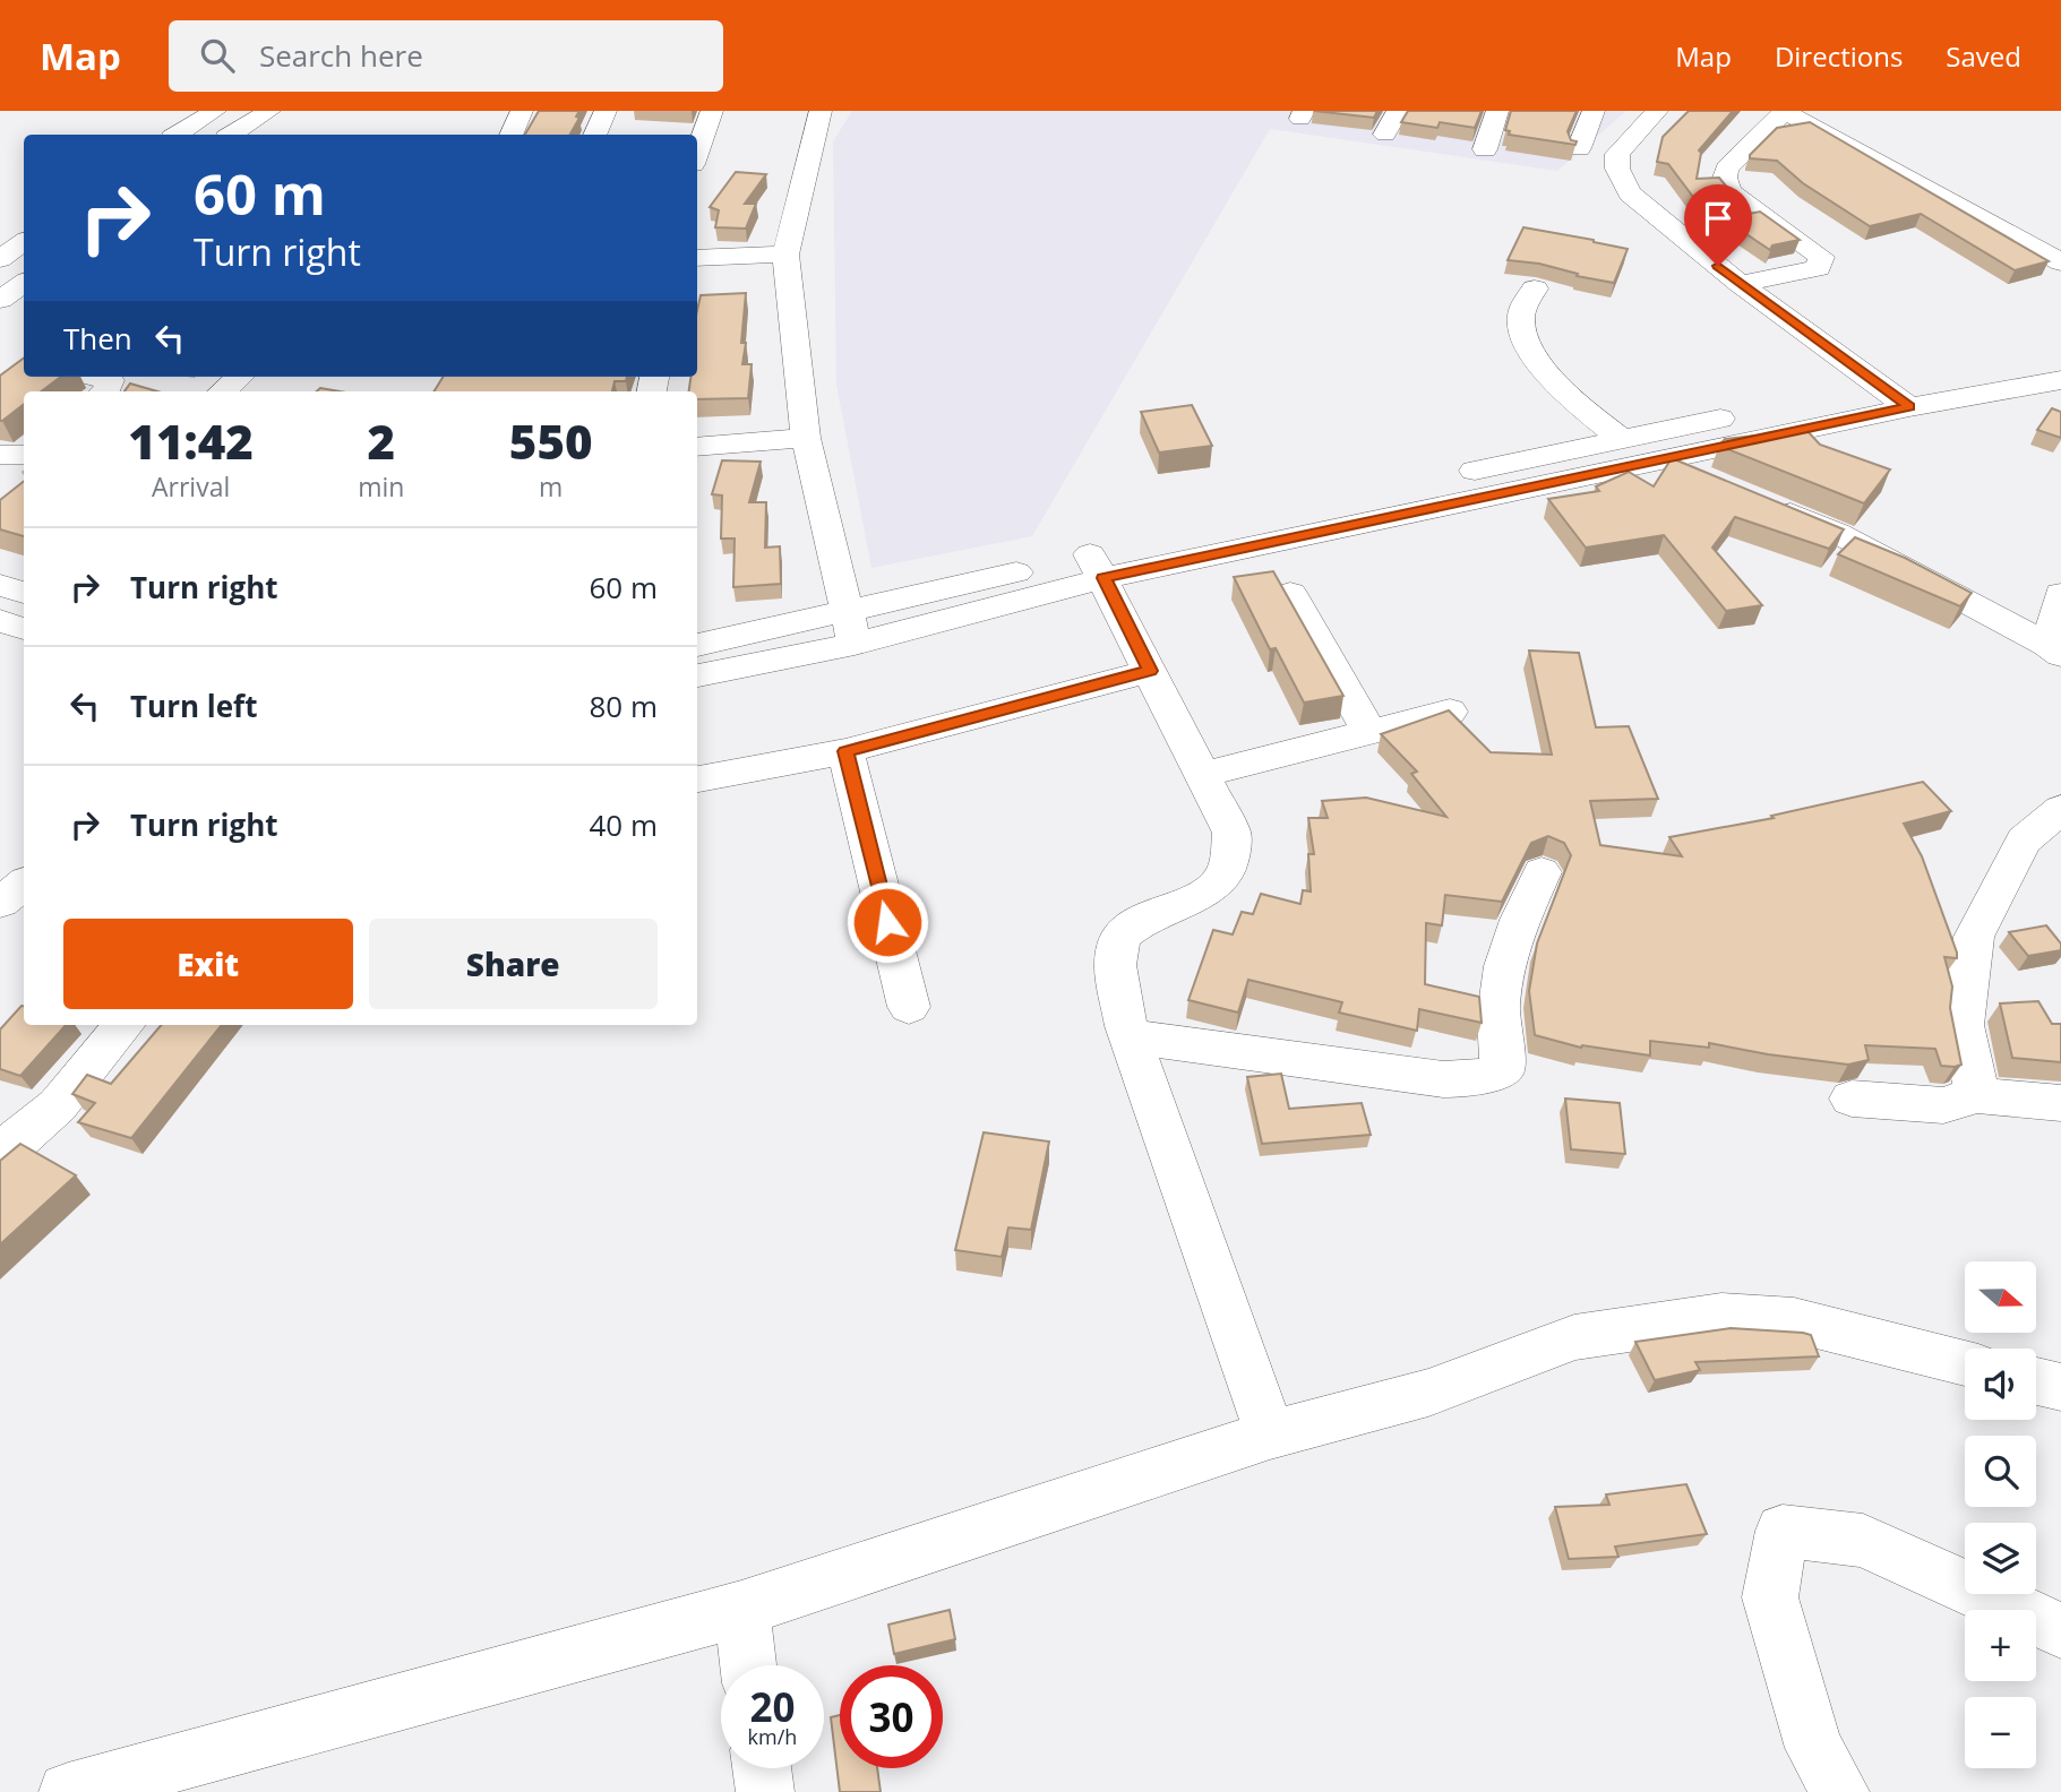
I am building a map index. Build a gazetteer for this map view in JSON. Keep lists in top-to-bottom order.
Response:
{
  "north": "right",
  "page": {
    "header": "Map",
    "search": "Search here",
    "nav": ["Map", "Directions", "Saved"],
    "turn": ["60 m", "Turn right"],
    "then": "Then",
    "eta": [
      "11:42",
      "Arrival",
      "2",
      "min",
      "550",
      "m"
    ],
    "list": [
      {
        "name": "Turn right",
        "value": "60 m"
      },
      {
        "name": "Turn left",
        "value": "80 m"
      },
      {
        "name": "Turn right",
        "value": "40 m"
      }
    ],
    "buttons": ["Exit", "Share"],
    "map_buttons": ["+", "−"],
    "speed": "20 km/h",
    "limit": "30"
  }
}
